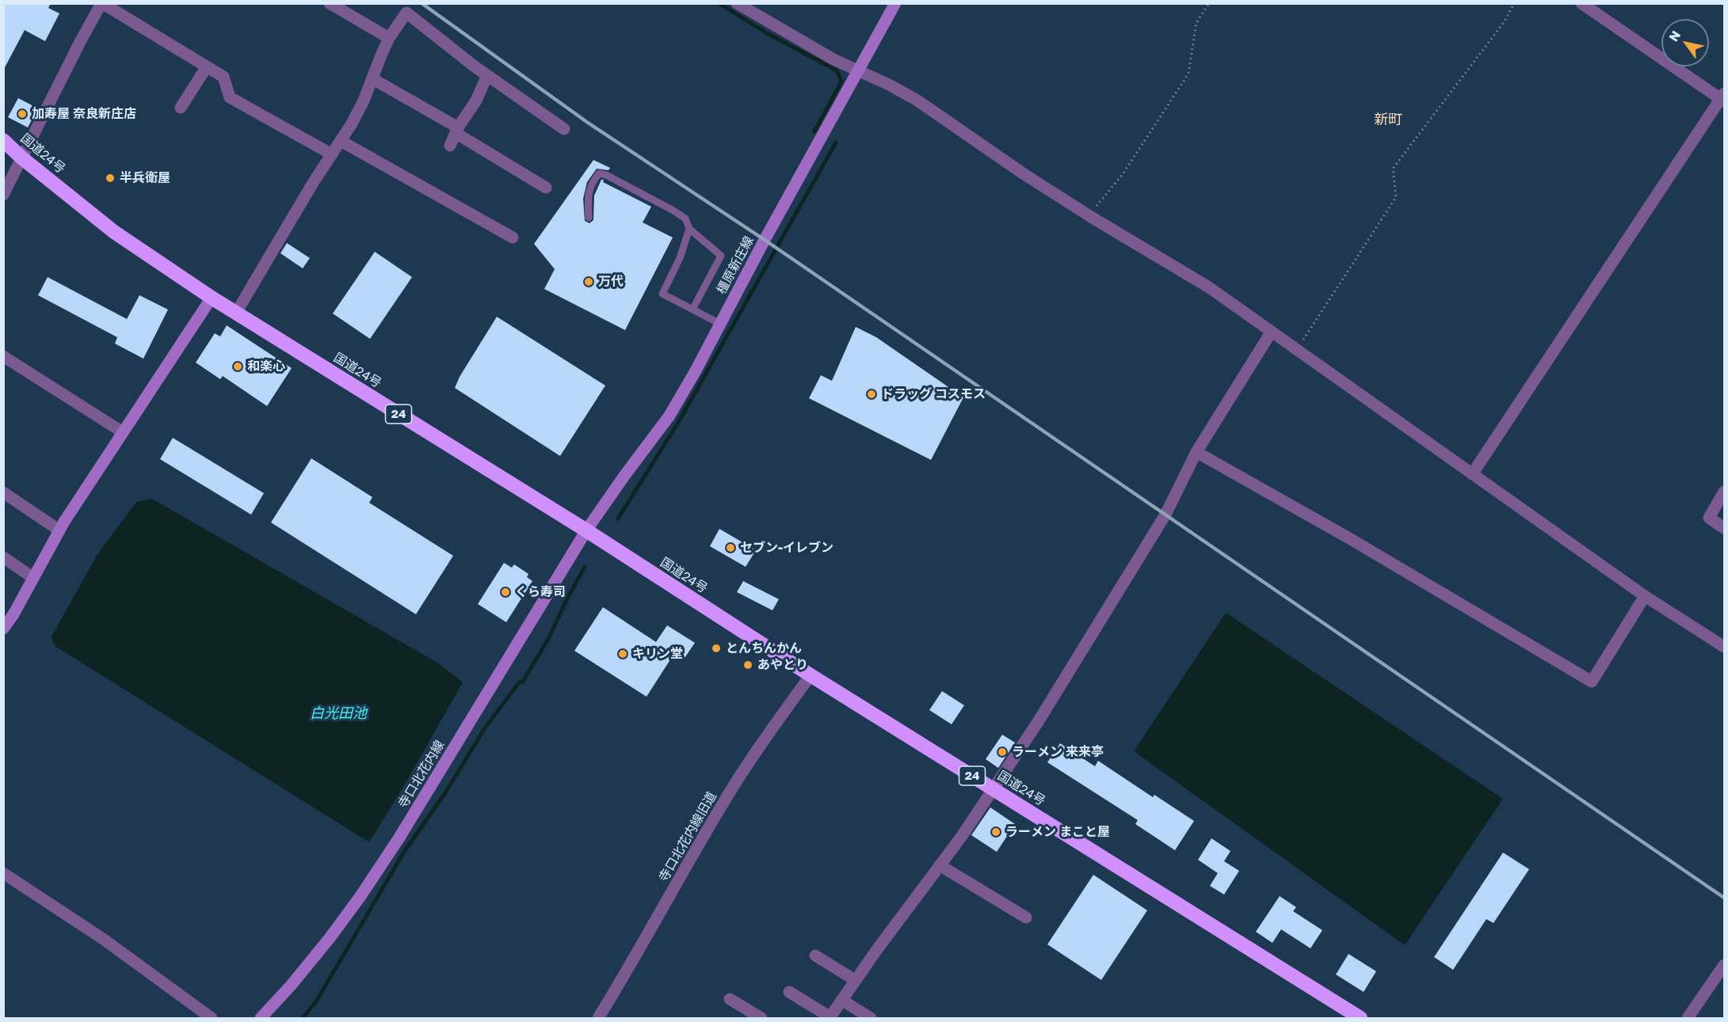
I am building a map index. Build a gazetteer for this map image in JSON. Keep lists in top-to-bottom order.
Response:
{
  "streets": {
    "highway": ["国道24号", "24"],
    "main road": ["橿原新庄線", "寺口北花内線"],
    "street": ["寺口北花内線旧道"]
  },
  "crossings": [
    ["国道24号", "橿原新庄線"],
    ["国道24号", "寺口北花内線"],
    ["国道24号", "寺口北花内線旧道"],
    ["橿原新庄線", "寺口北花内線"]
  ],
  "districts": ["新町"],
  "water": ["白光田池"],
  "places": [
    "加寿屋 奈良新庄店",
    "半兵衛屋",
    "万代",
    "和楽心",
    "ドラッグ コスモス",
    "セブン-イレブン",
    "くら寿司",
    "とんちんかん",
    "キリン堂",
    "あやとり",
    "ラーメン 来来亭",
    "ラーメン まこと屋"
  ],
  "north": "top left"
}
